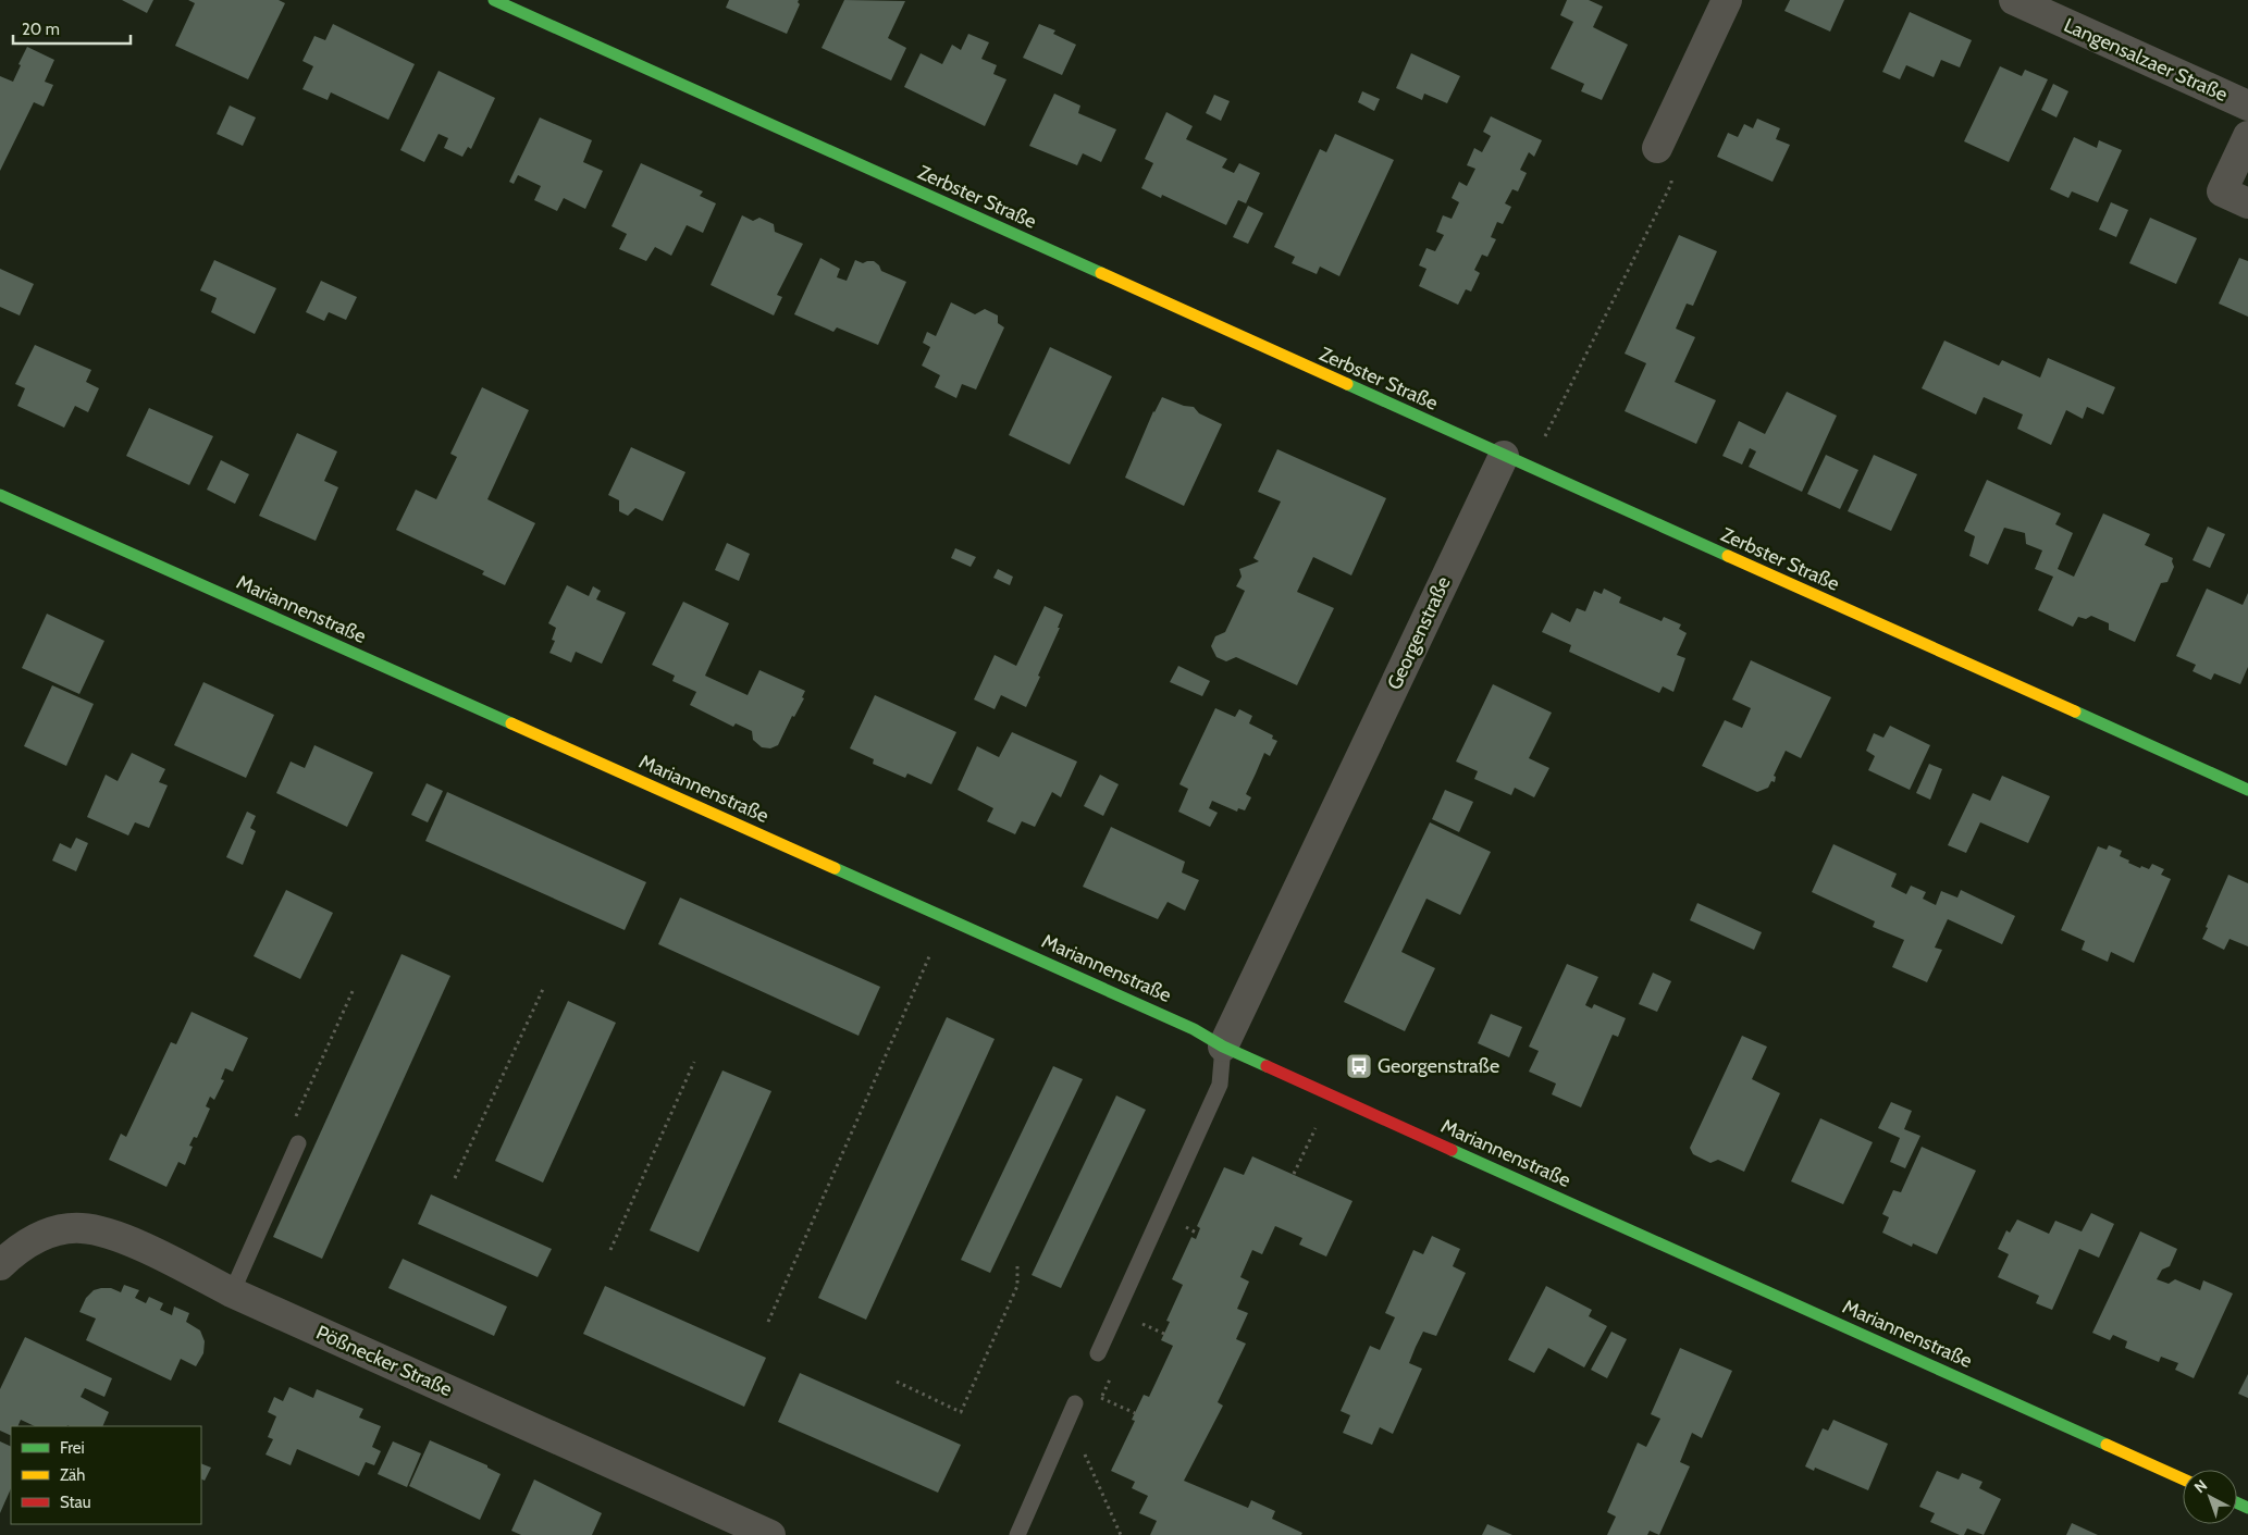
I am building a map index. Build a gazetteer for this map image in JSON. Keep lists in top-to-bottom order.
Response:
{
  "streets": {
    "street": [
      "Langensalzaer Straße",
      "Zerbster Straße",
      "Mariannenstraße",
      "Georgenstraße",
      "Pößnecker Straße"
    ]
  },
  "crossings": [
    ["Zerbster Straße", "Georgenstraße"],
    ["Mariannenstraße", "Georgenstraße"]
  ],
  "places": {
    "bus stop": ["Georgenstraße"]
  },
  "legend": ["Frei", "Zäh", "Stau"],
  "scale_bar": "20 m",
  "north": "top left"
}
